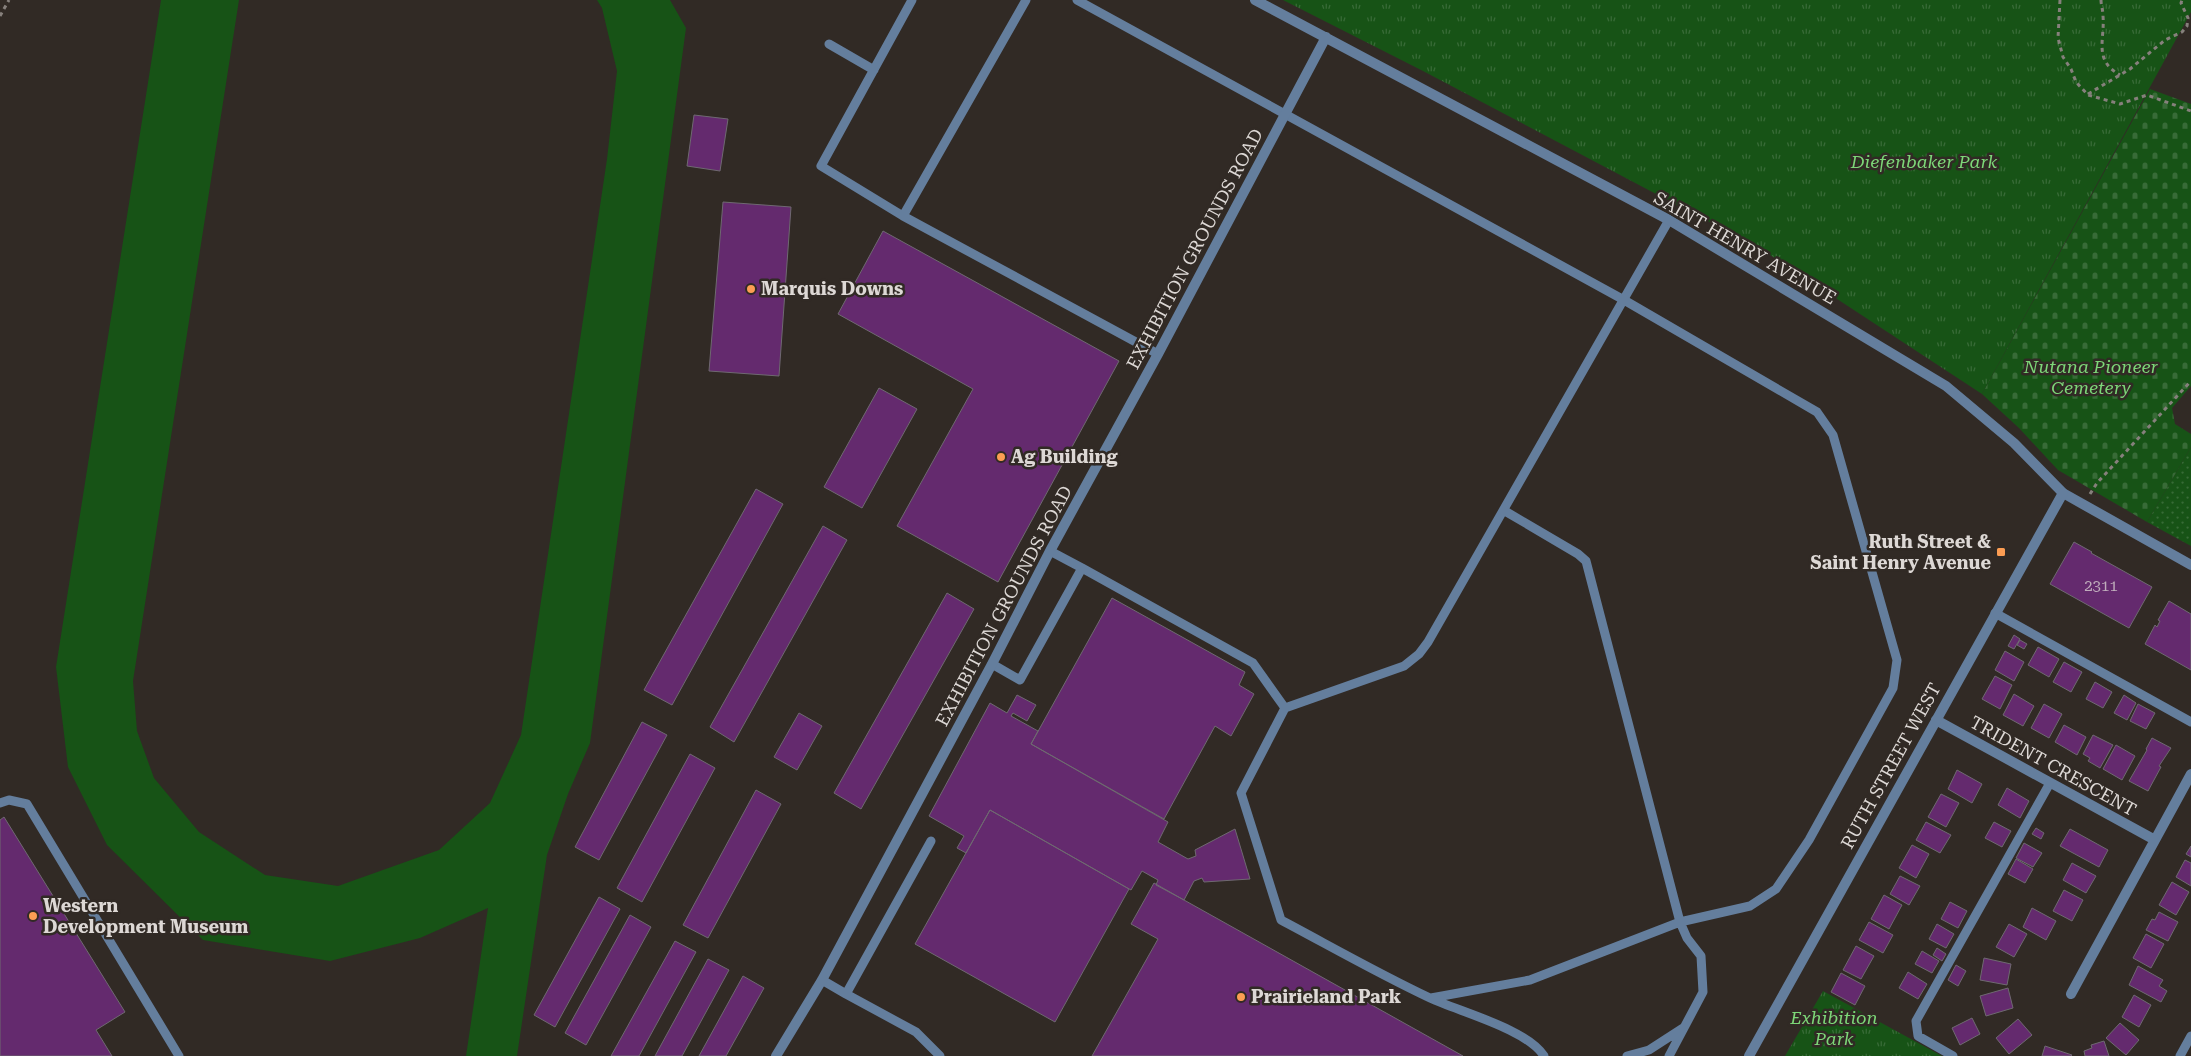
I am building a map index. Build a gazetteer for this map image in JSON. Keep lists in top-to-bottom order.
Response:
{
  "streets": {
    "street": [
      "SAINT HENRY AVENUE",
      "EXHIBITION GROUNDS ROAD",
      "RUTH STREET WEST",
      "TRIDENT CRESCENT"
    ]
  },
  "crossings": [
    ["SAINT HENRY AVENUE", "EXHIBITION GROUNDS ROAD"],
    ["SAINT HENRY AVENUE", "RUTH STREET WEST"],
    ["RUTH STREET WEST", "TRIDENT CRESCENT"]
  ],
  "parks": ["Diefenbaker Park", "Nutana Pioneer Cemetery", "Exhibition Park"],
  "places": {
    "other": [
      "Marquis Downs",
      "Ag Building",
      "Western Development Museum",
      "Prairieland Park"
    ],
    "transit": ["Ruth Street & Saint Henry Avenue"]
  },
  "house_numbers": ["2311"]
}
